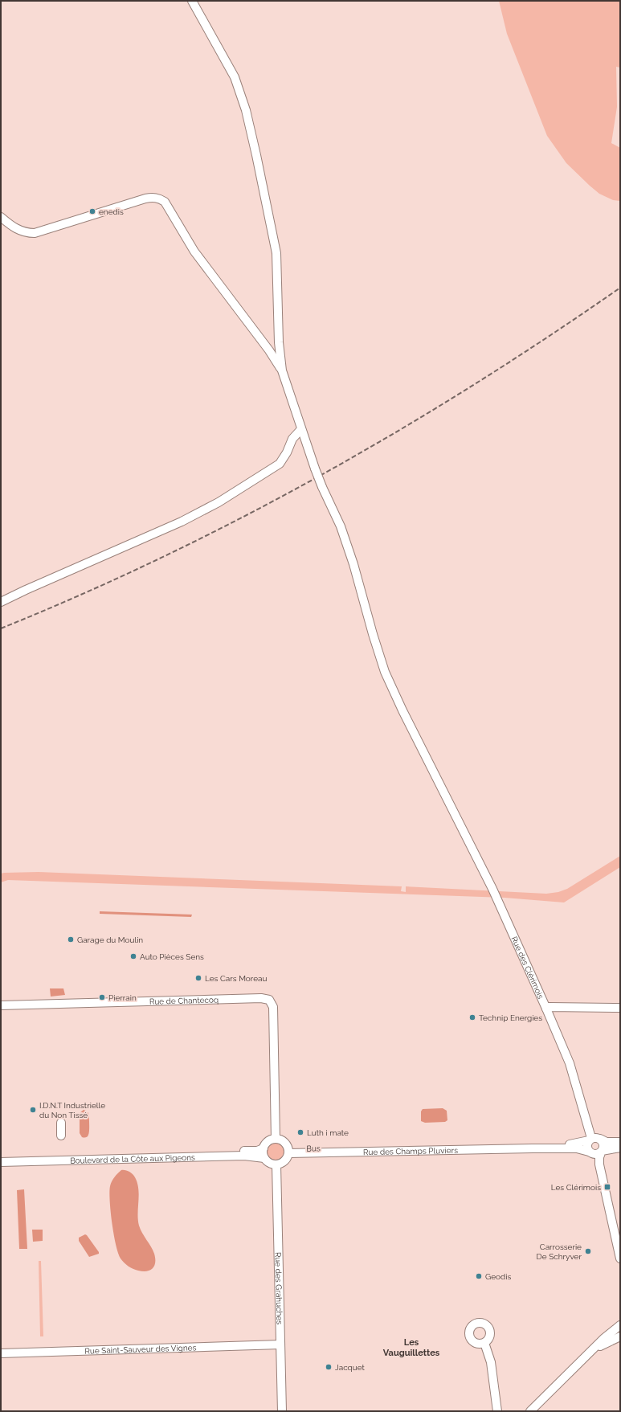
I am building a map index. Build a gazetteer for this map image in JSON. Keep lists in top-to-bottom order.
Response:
{
  "streets": {
    "street": [
      "Rue des Clérimois",
      "Rue de Chantecoq",
      "Bus",
      "Rue des Champs Pluviers",
      "Boulevard de la Côte aux Pigeons",
      "Rue des Grahuches",
      "Rue Saint-Sauveur des Vignes"
    ]
  },
  "crossings": [
    ["Rue des Clérimois", "Rue des Champs Pluviers"],
    ["Rue de Chantecoq", "Bus"],
    ["Rue de Chantecoq", "Rue des Champs Pluviers"],
    ["Rue de Chantecoq", "Boulevard de la Côte aux Pigeons"],
    ["Rue de Chantecoq", "Rue des Grahuches"],
    ["Bus", "Rue des Champs Pluviers"],
    ["Bus", "Boulevard de la Côte aux Pigeons"],
    ["Bus", "Rue des Grahuches"],
    ["Rue des Champs Pluviers", "Boulevard de la Côte aux Pigeons"],
    ["Rue des Champs Pluviers", "Rue des Grahuches"],
    ["Boulevard de la Côte aux Pigeons", "Rue des Grahuches"],
    ["Rue des Grahuches", "Rue Saint-Sauveur des Vignes"]
  ],
  "districts": ["Les Vauguillettes"],
  "places": {
    "other": [
      "enedis",
      "Garage du Moulin",
      "Auto Pièces Sens",
      "Les Cars Moreau",
      "Pierrain",
      "Technip Energies",
      "I.D.N.T Industrielle du Non Tissé",
      "Luth i mate",
      "Carrosserie De Schryver",
      "Geodis",
      "Jacquet"
    ],
    "transit": ["Les Clérimois"]
  }
}
